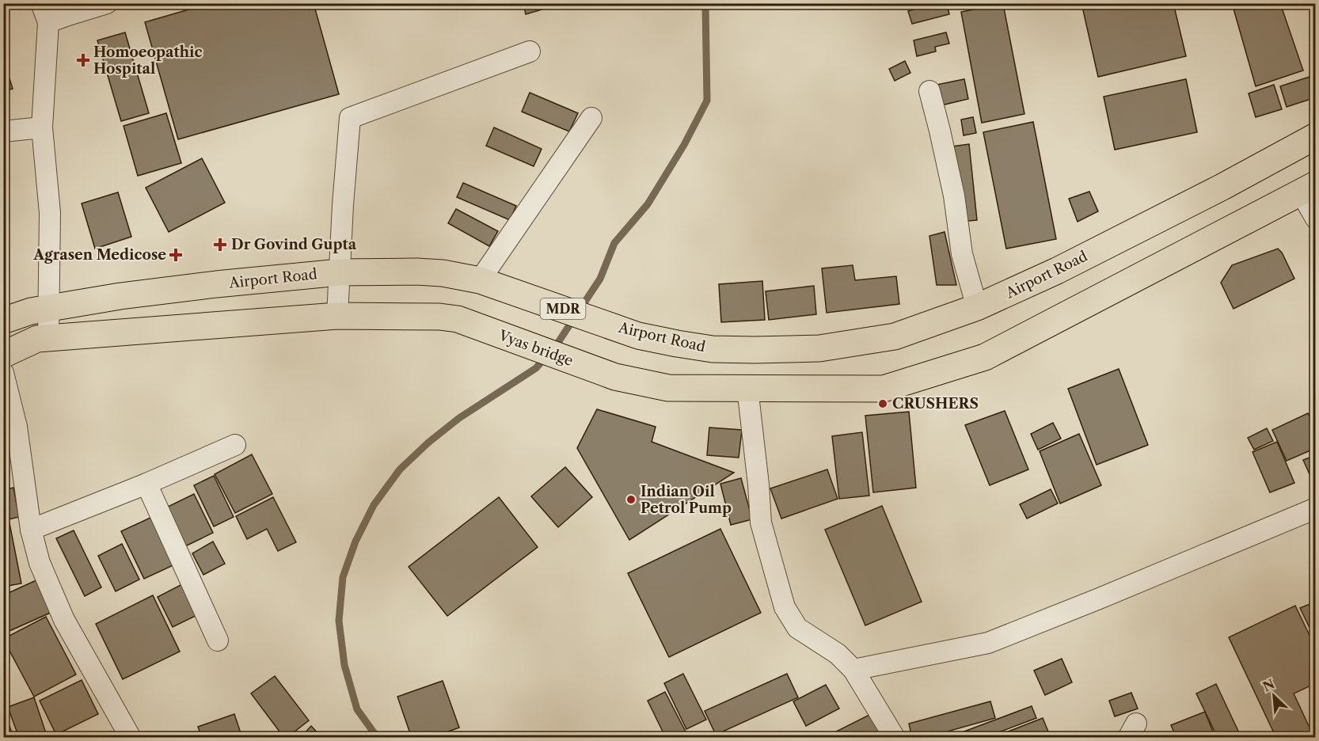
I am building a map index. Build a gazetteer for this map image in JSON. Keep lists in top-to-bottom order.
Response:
{
  "streets": {
    "main road": ["Airport Road", "MDR", "Vyas bridge"]
  },
  "places": {
    "health": ["Homoeopathic Hospital", "Dr Govind Gupta", "Agrasen Medicose"],
    "other": ["CRUSHERS", "Indian Oil Petrol Pump"]
  },
  "north": "top left"
}
